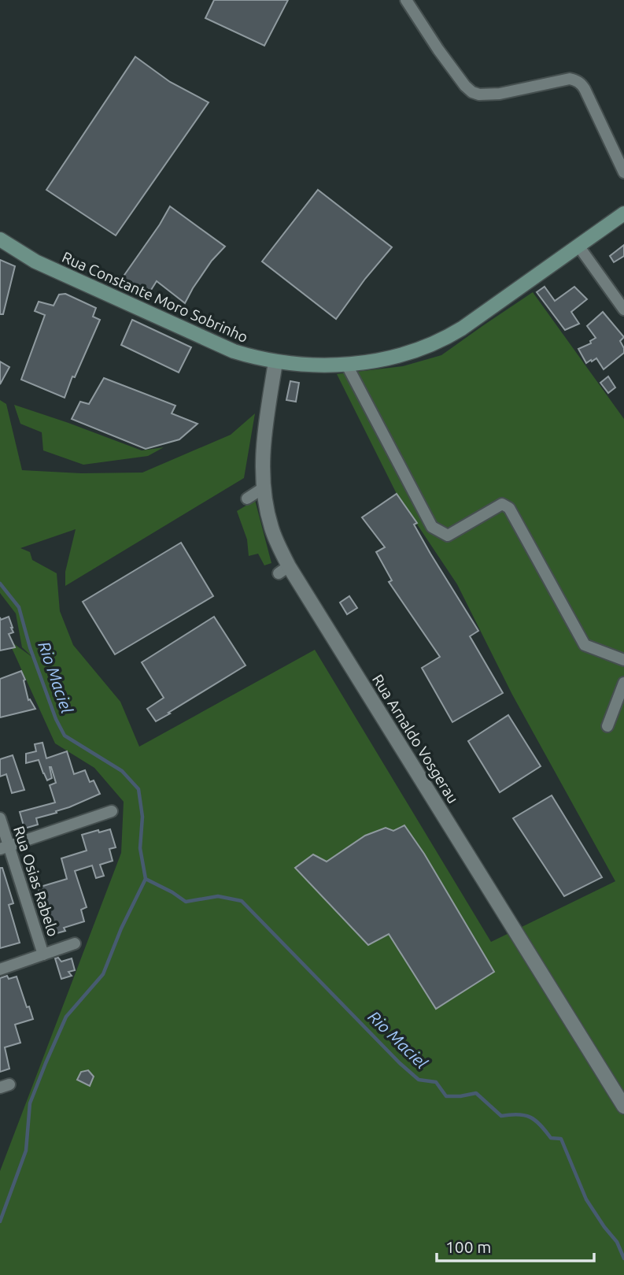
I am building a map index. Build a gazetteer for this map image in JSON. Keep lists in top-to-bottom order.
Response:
{
  "streets": {
    "main road": ["Rua Constante Moro Sobrinho"],
    "street": ["Rua Arnaldo Vosgerau", "Rua Osias Rabelo"]
  },
  "crossings": [
    ["Rua Constante Moro Sobrinho", "Rua Arnaldo Vosgerau"]
  ],
  "water": ["Rio Maciel"],
  "scale_bar": "100 m"
}
